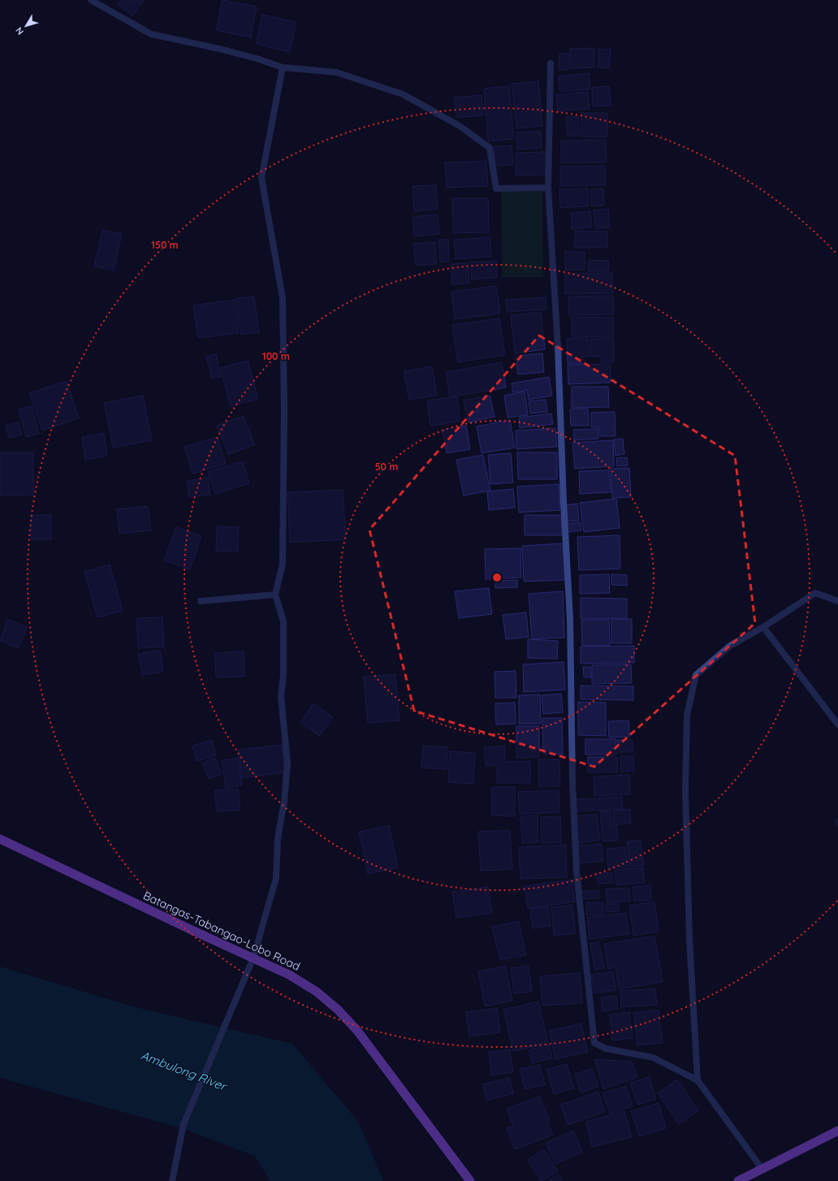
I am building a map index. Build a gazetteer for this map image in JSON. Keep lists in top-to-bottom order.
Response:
{
  "streets": {
    "main road": ["Batangas-Tabangao-Lobo Road"]
  },
  "water": ["Ambulong River"],
  "north": "bottom left",
  "rings": ["150 m", "100 m", "50 m"]
}
